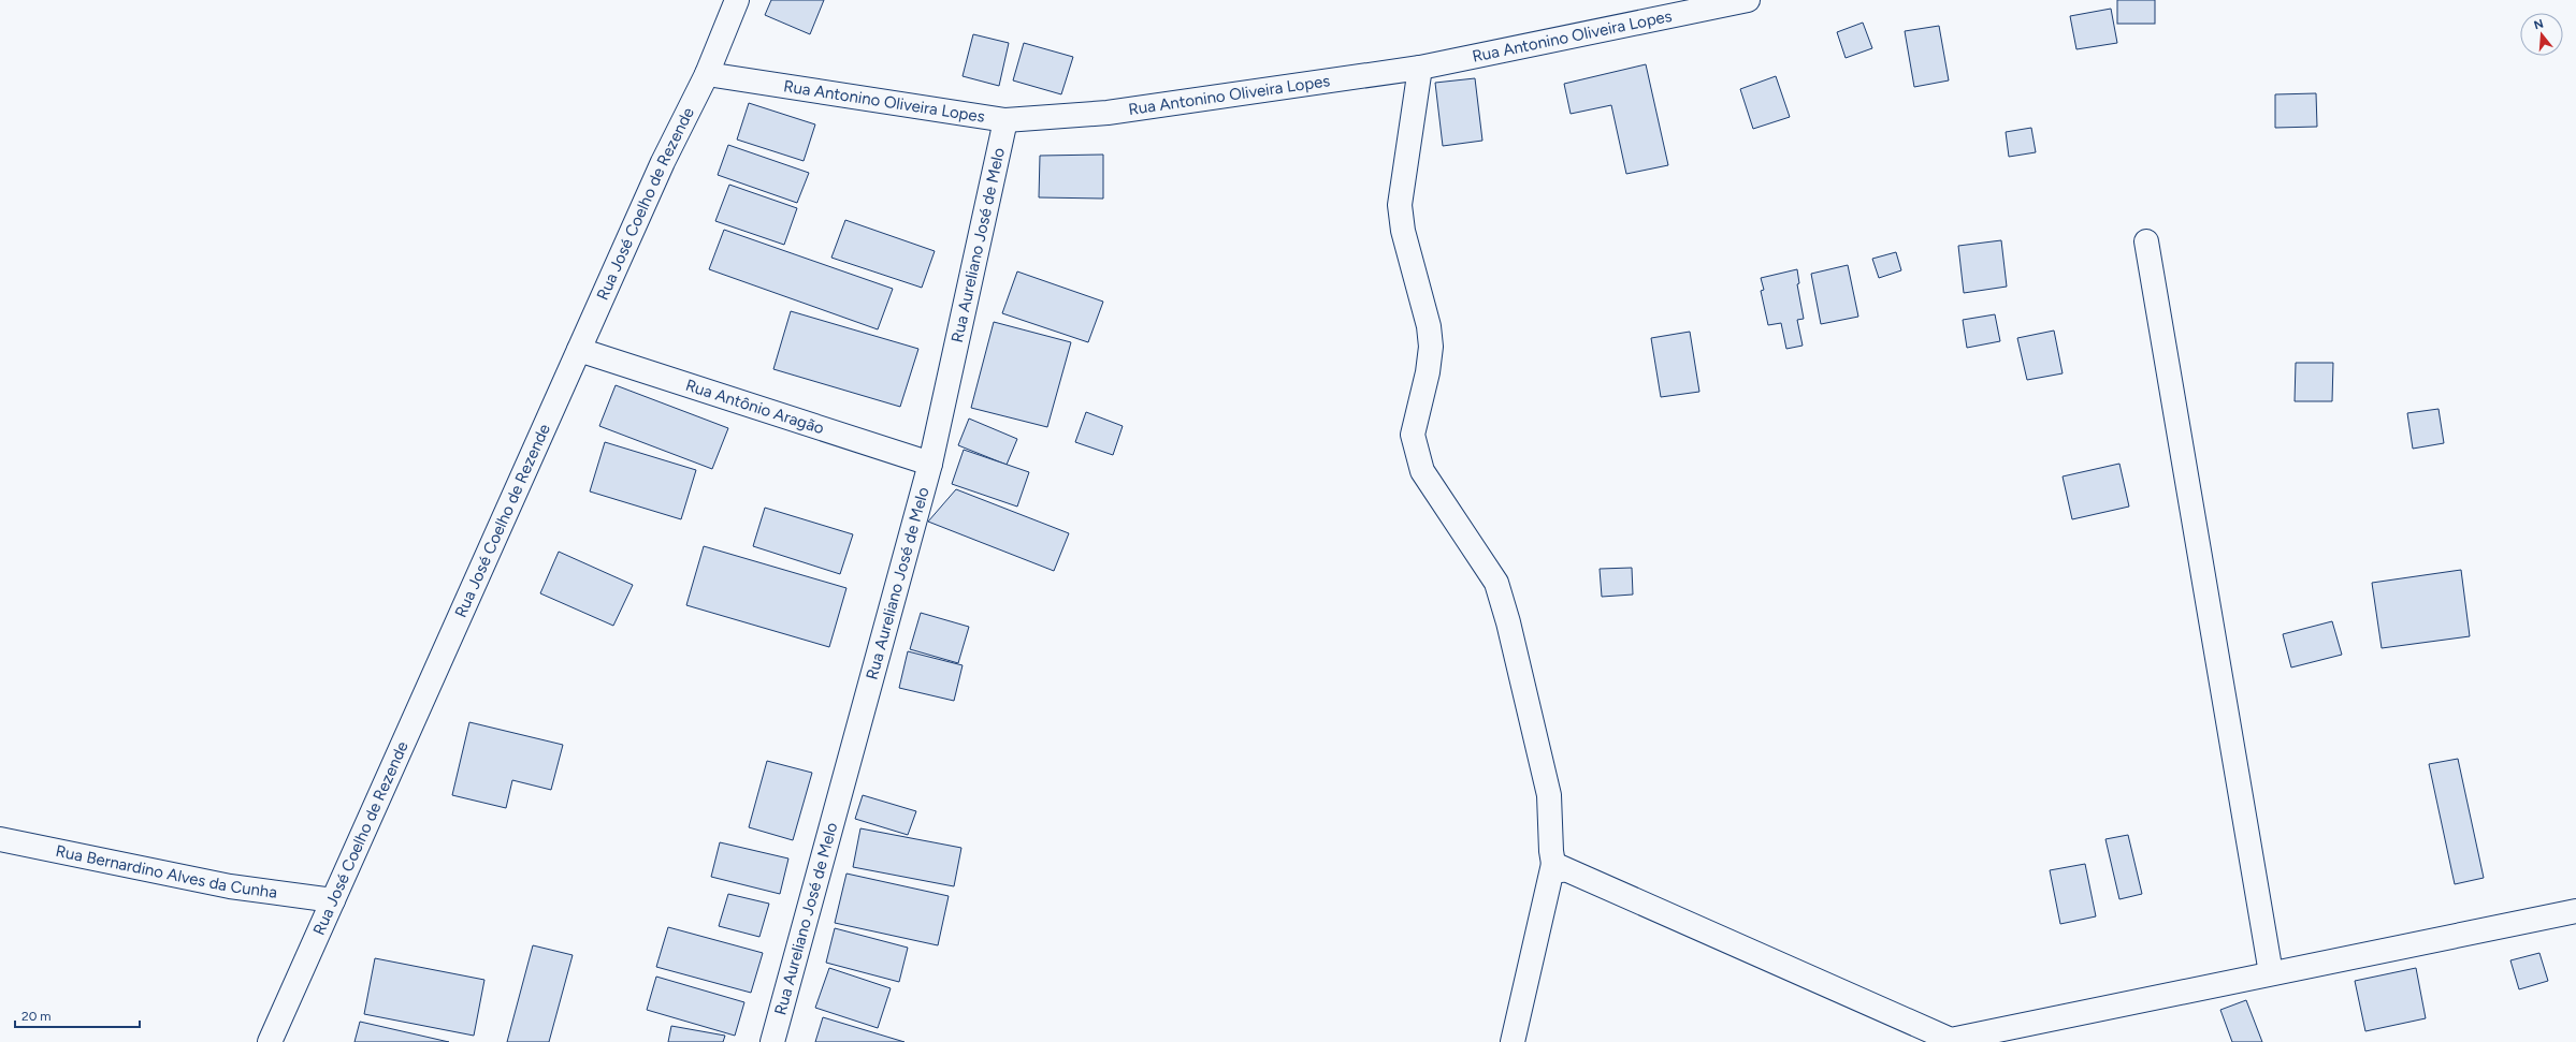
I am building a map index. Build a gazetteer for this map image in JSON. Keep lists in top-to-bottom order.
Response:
{
  "streets": {
    "street": [
      "Rua Antonino Oliveira Lopes",
      "Rua José Coelho de Rezende",
      "Rua Aureliano José de Melo",
      "Rua Antônio Aragão",
      "Rua Bernardino Alves da Cunha"
    ]
  },
  "crossings": [
    ["Rua Antonino Oliveira Lopes", "Rua José Coelho de Rezende"],
    ["Rua Antonino Oliveira Lopes", "Rua Aureliano José de Melo"],
    ["Rua José Coelho de Rezende", "Rua Antônio Aragão"],
    ["Rua José Coelho de Rezende", "Rua Bernardino Alves da Cunha"],
    ["Rua Aureliano José de Melo", "Rua Antônio Aragão"]
  ],
  "scale_bar": "20 m",
  "north": "top"
}
